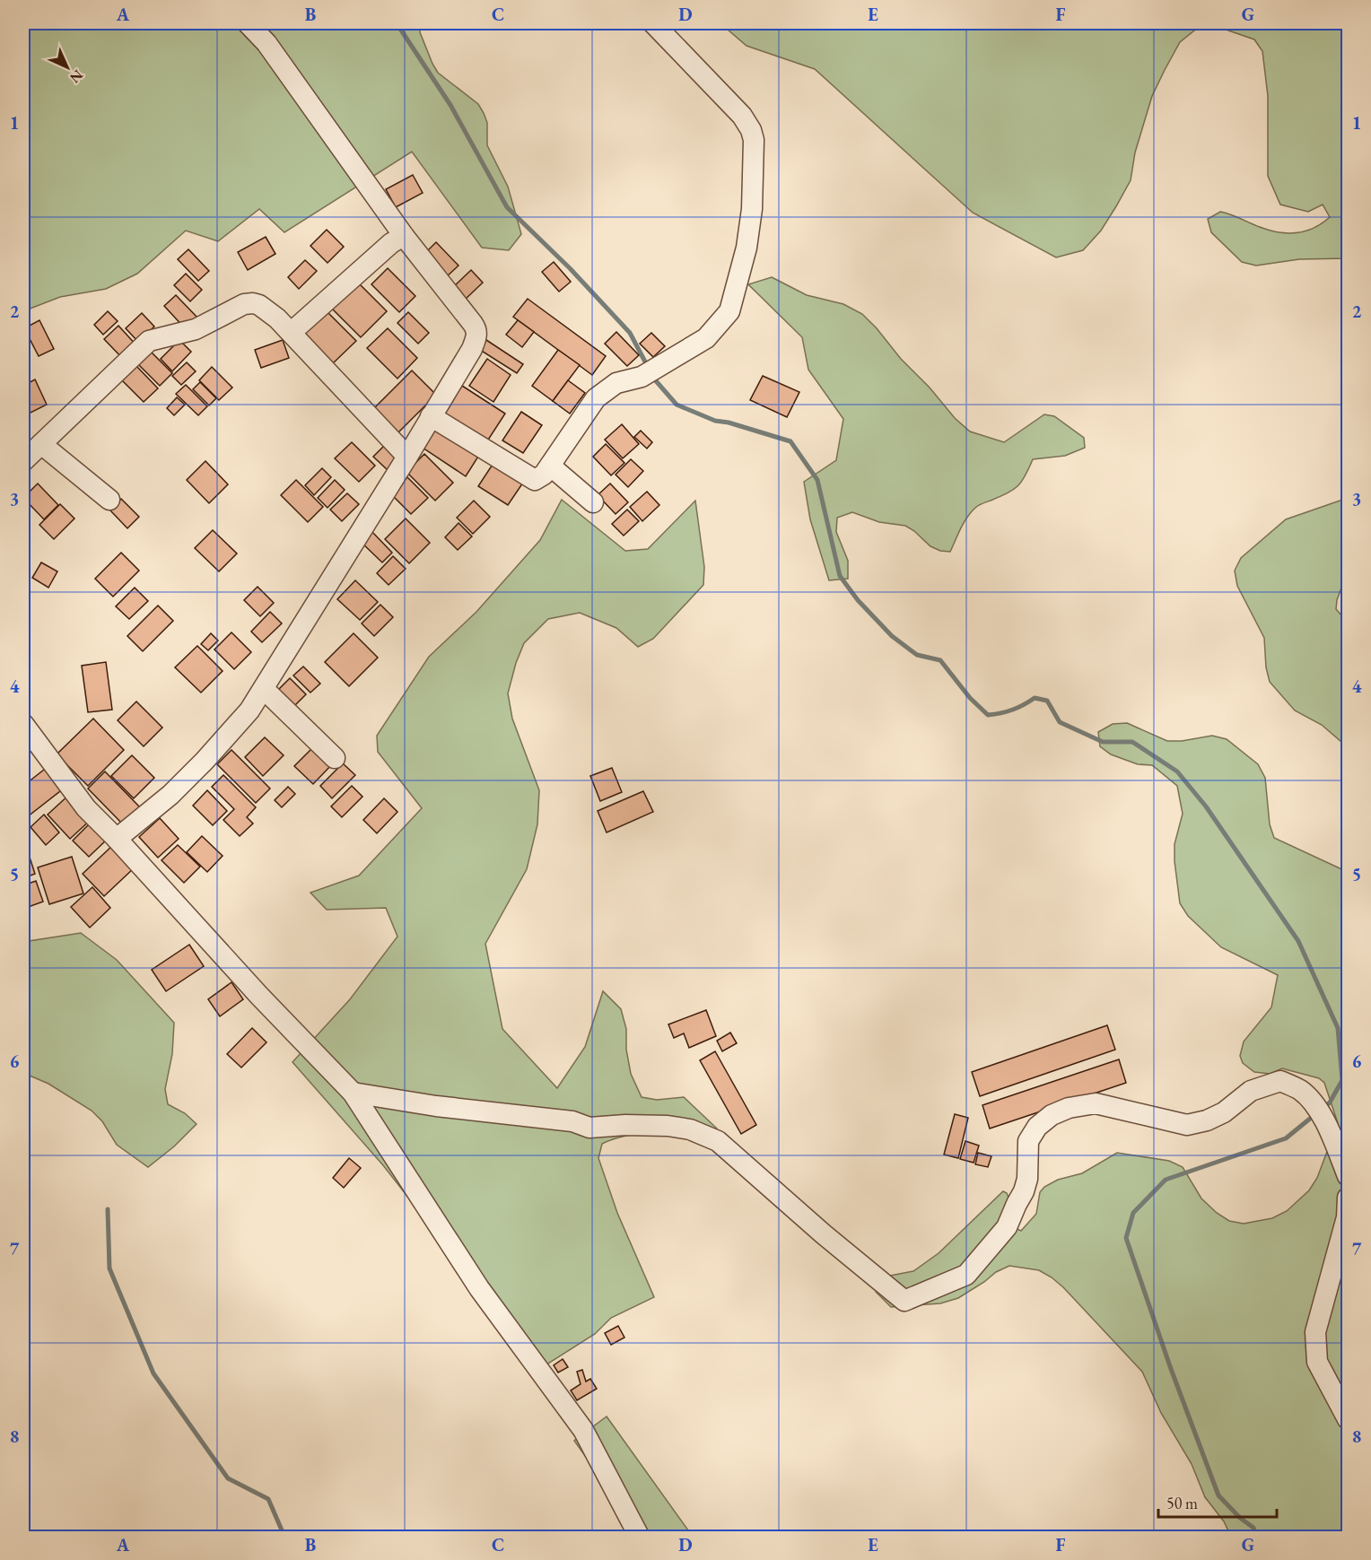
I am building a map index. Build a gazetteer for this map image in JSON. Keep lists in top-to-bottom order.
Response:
{
  "scale_bar": "50 m",
  "north": "bottom right",
  "grid": {
    "columns": [
      "A",
      "B",
      "C",
      "D",
      "E",
      "F",
      "G"
    ],
    "rows": [
      "1",
      "2",
      "3",
      "4",
      "5",
      "6",
      "7",
      "8"
    ]
  }
}
